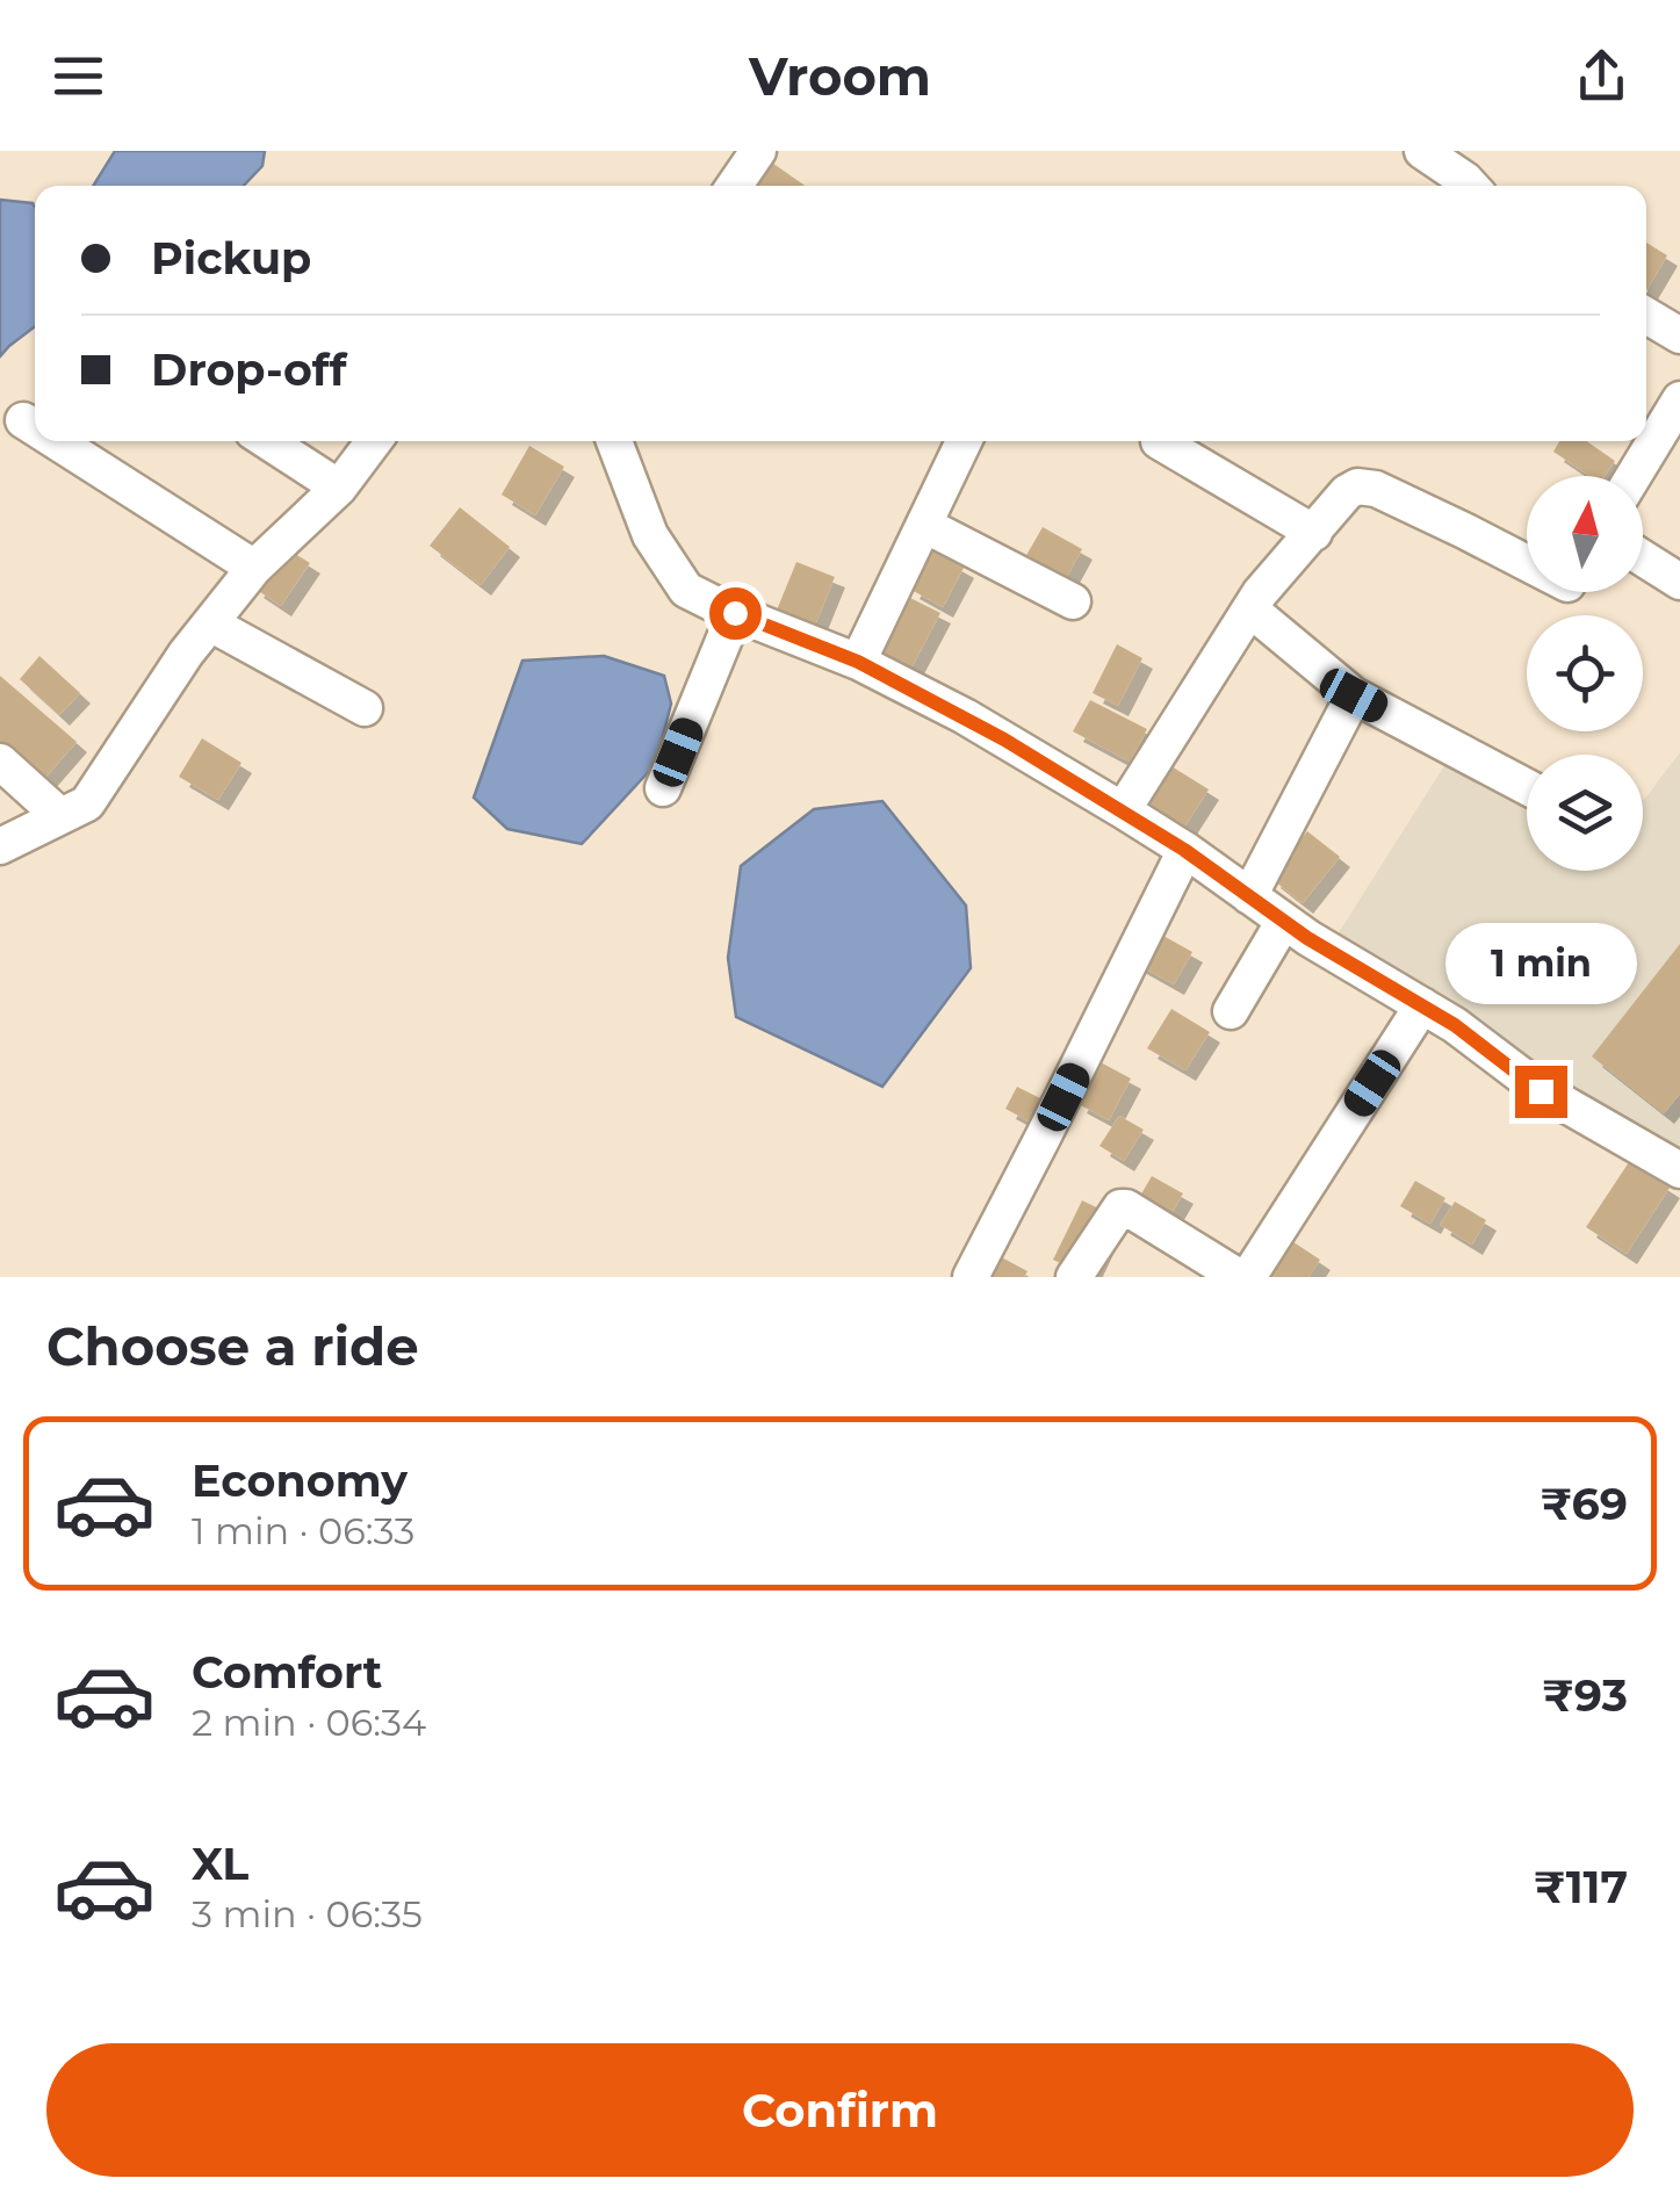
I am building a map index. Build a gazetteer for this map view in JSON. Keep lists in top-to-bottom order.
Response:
{
  "north": "top",
  "page": {
    "header": "Vroom",
    "banner": ["Pickup", "Drop-off"],
    "bubble": "1 min",
    "heading": "Choose a ride",
    "list": [
      {
        "name": "Economy",
        "note": "1 min · 06:33",
        "value": "₹69"
      },
      {
        "name": "Comfort",
        "note": "2 min · 06:34",
        "value": "₹93"
      },
      {
        "name": "XL",
        "note": "3 min · 06:35",
        "value": "₹117"
      }
    ],
    "buttons": "Confirm"
  }
}
